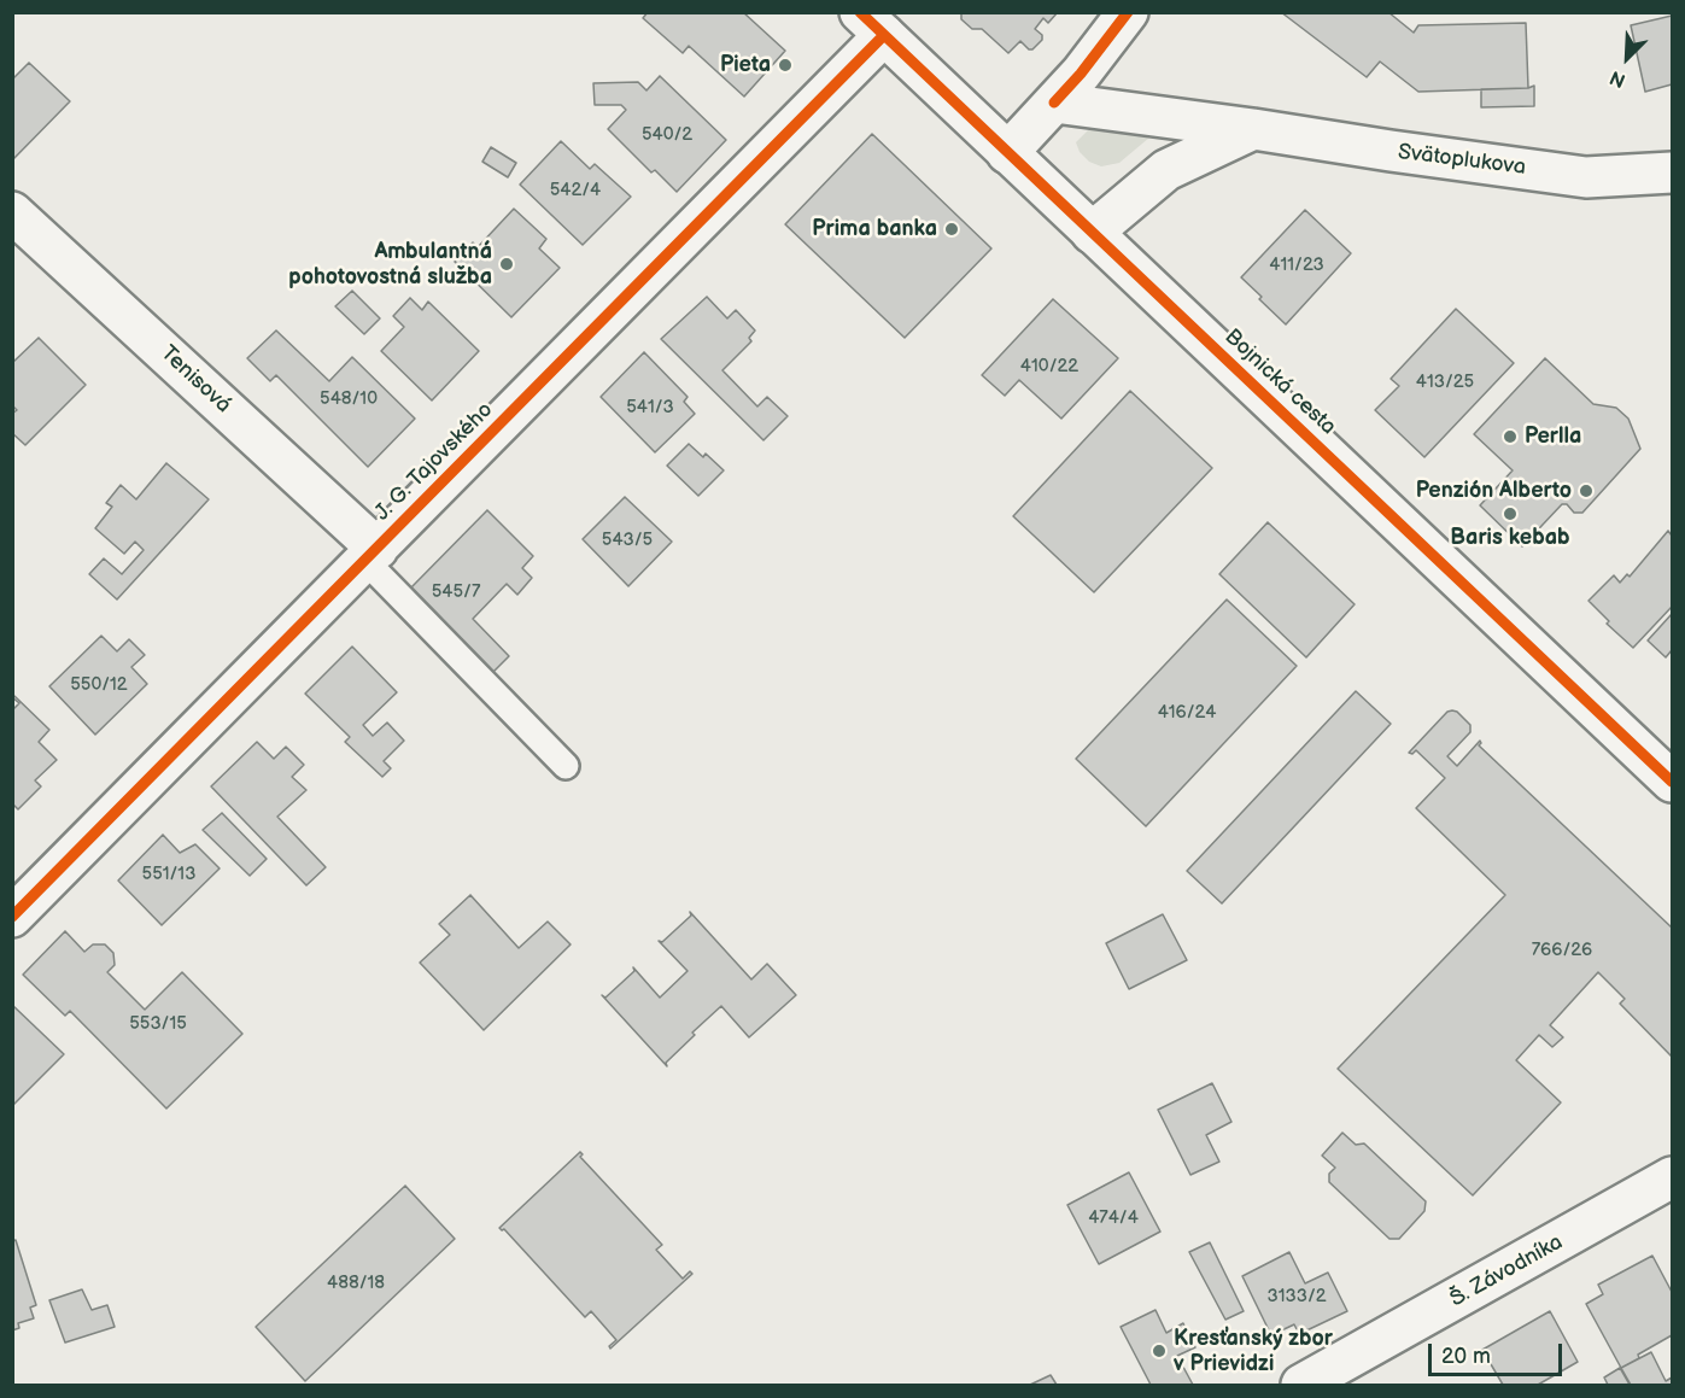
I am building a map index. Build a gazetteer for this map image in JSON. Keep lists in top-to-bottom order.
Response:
{
  "streets": {
    "street": [
      "Svätoplukova",
      "Tenisová",
      "Bojnická cesta",
      "J. G. Tajovského",
      "Š. Závodníka"
    ]
  },
  "crossings": [
    ["Tenisová", "J. G. Tajovského"],
    ["Bojnická cesta", "J. G. Tajovského"]
  ],
  "places": [
    "Pieta",
    "Prima banka",
    "Ambulantná pohotovostná služba",
    "Perlla",
    "Penzión Alberto",
    "Baris kebab",
    "Kresťanský zbor v Prievidzi"
  ],
  "house_numbers": [
    "540/2",
    "542/4",
    "411/23",
    "410/22",
    "413/25",
    "548/10",
    "541/3",
    "543/5",
    "545/7",
    "550/12",
    "416/24",
    "551/13",
    "766/26",
    "553/15",
    "474/4",
    "488/18",
    "3133/2"
  ],
  "scale_bar": "20 m",
  "north": "bottom left"
}
